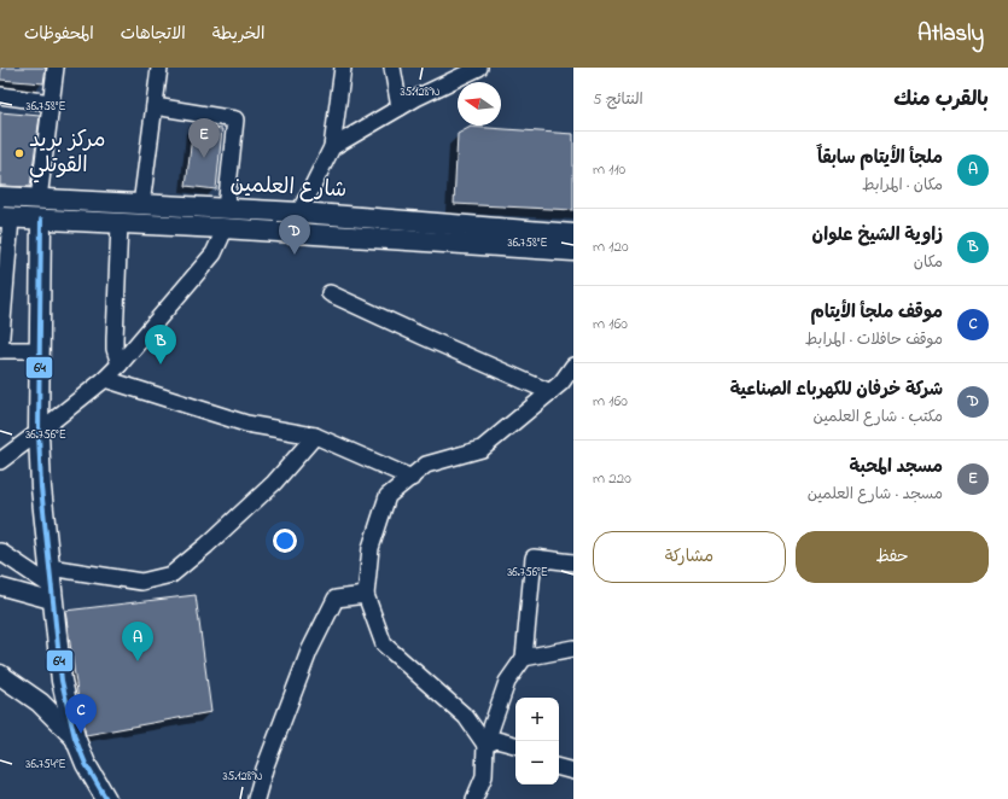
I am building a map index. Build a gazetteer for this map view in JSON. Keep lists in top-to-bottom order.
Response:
{
  "streets": {
    "main road": ["شارع العلمين"]
  },
  "places": ["مركز بريد القوتلي"],
  "lines": ["transit line 64"],
  "north": "left",
  "page": {
    "header": "Atlasly",
    "nav": ["الخريطة", "الاتجاهات", "المحفوظات"],
    "heading": ["بالقرب منك", "النتائج: 5"],
    "pins": [
      "E",
      "D",
      "B",
      "A",
      "C"
    ],
    "list": [
      {
        "mark": "A",
        "name": "ملجأ الأيتام سابقاً",
        "note": "مكان · المرابط",
        "value": "110 m"
      },
      {
        "mark": "B",
        "name": "زاوية الشيخ علوان",
        "note": "مكان",
        "value": "120 m"
      },
      {
        "mark": "C",
        "name": "موقف ملجأ الأيتام",
        "note": "موقف حافلات · المرابط",
        "value": "160 m"
      },
      {
        "mark": "D",
        "name": "شركة خرفان للكهرباء الصناعية",
        "note": "مكتب · شارع العلمين",
        "value": "160 m"
      },
      {
        "mark": "E",
        "name": "مسجد المحبة",
        "note": "مسجد · شارع العلمين",
        "value": "220 m"
      }
    ],
    "buttons": ["حفظ", "مشاركة"],
    "map_buttons": ["+", "−"]
  },
  "coordinates": [
    "35.128°N",
    "36.758°E",
    "36.756°E",
    "36.754°E"
  ]
}
